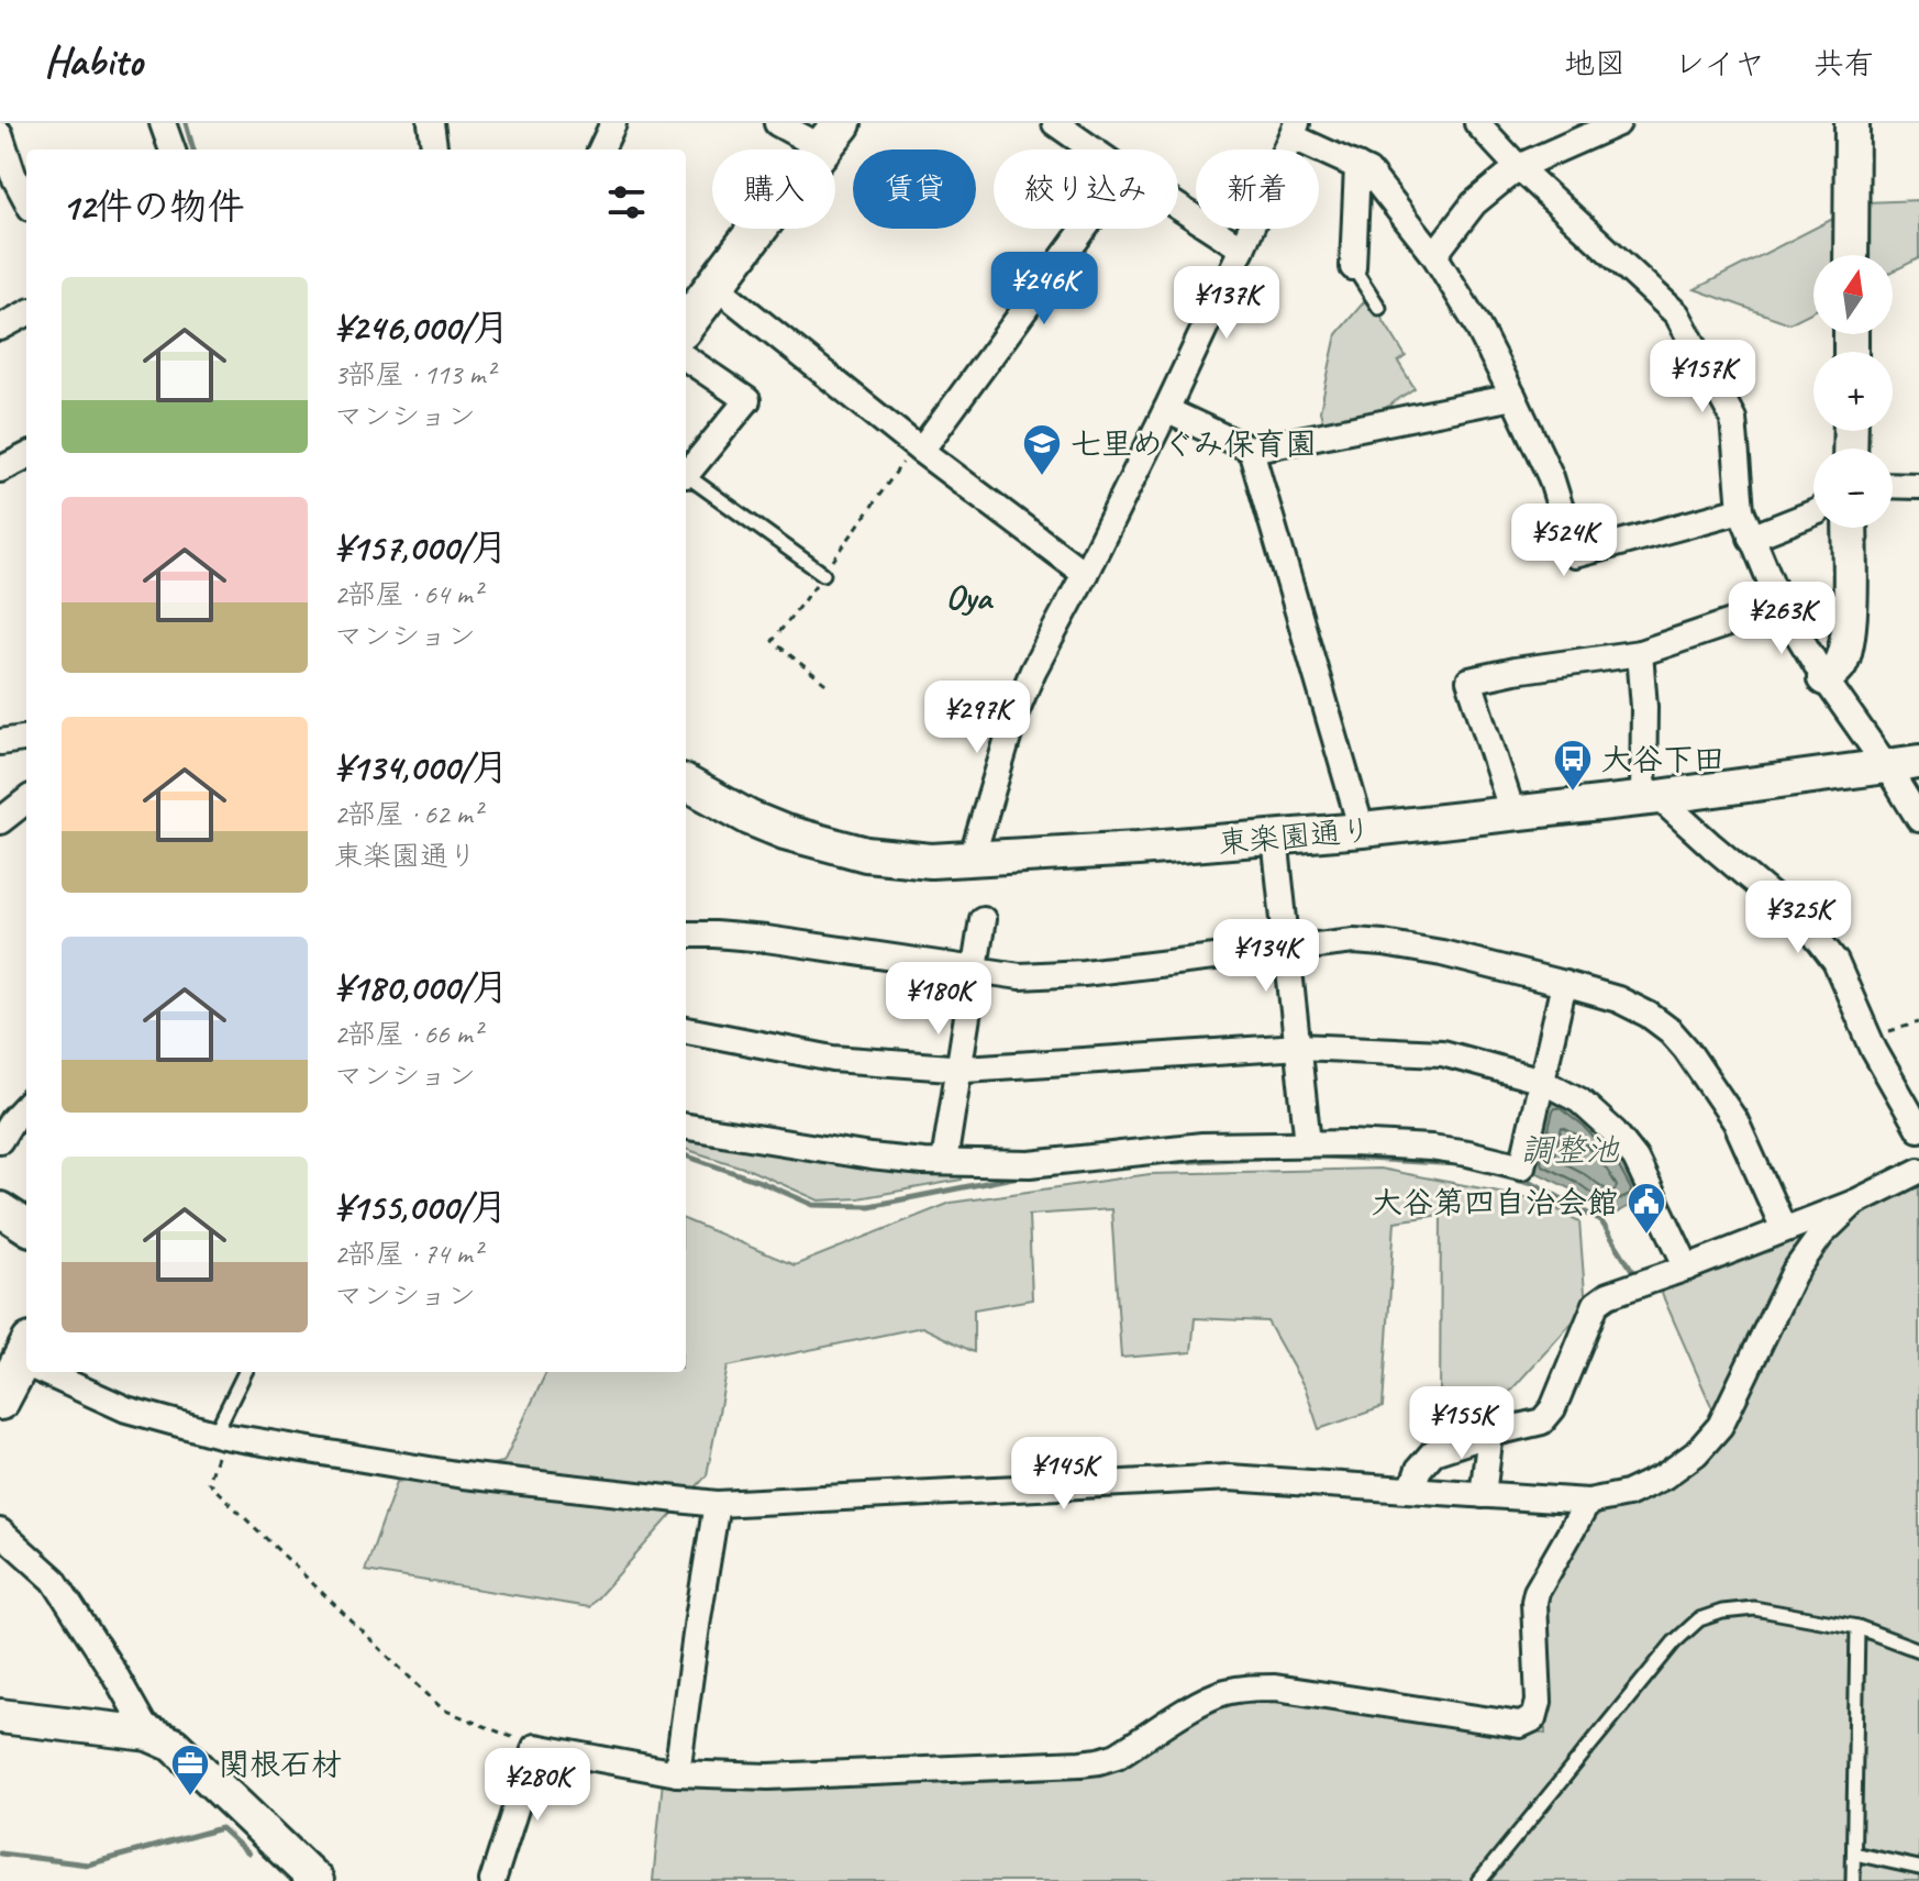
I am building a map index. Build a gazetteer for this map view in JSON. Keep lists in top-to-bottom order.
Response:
{
  "streets": {
    "street": ["東楽園通り"]
  },
  "districts": ["Oya"],
  "water": ["調整池"],
  "places": {
    "school or university": ["七里めぐみ保育園"],
    "bus stop": ["大谷下田"],
    "public building": ["大谷第四自治会館"],
    "office": ["関根石材"]
  },
  "north": "top",
  "page": {
    "header": "Habito",
    "nav": ["地図", "レイヤ", "共有"],
    "chip": [
      "購入",
      "賃貸",
      "絞り込み",
      "新着"
    ],
    "heading": "12件の物件",
    "price": [
      "¥246K",
      "¥137K",
      "¥157K",
      "¥524K",
      "¥263K",
      "¥297K",
      "¥325K",
      "¥134K",
      "¥180K",
      "¥155K",
      "¥145K",
      "¥280K"
    ],
    "map_buttons": ["+", "−"],
    "list": [
      {
        "name": "¥246,000/月",
        "note": "3部屋 · 113 m² · マンション"
      },
      {
        "name": "¥157,000/月",
        "note": "2部屋 · 64 m² · マンション"
      },
      {
        "name": "¥134,000/月",
        "note": "2部屋 · 62 m² · 東楽園通り"
      },
      {
        "name": "¥180,000/月",
        "note": "2部屋 · 66 m² · マンション"
      },
      {
        "name": "¥155,000/月",
        "note": "2部屋 · 74 m² · マンション"
      }
    ]
  }
}
